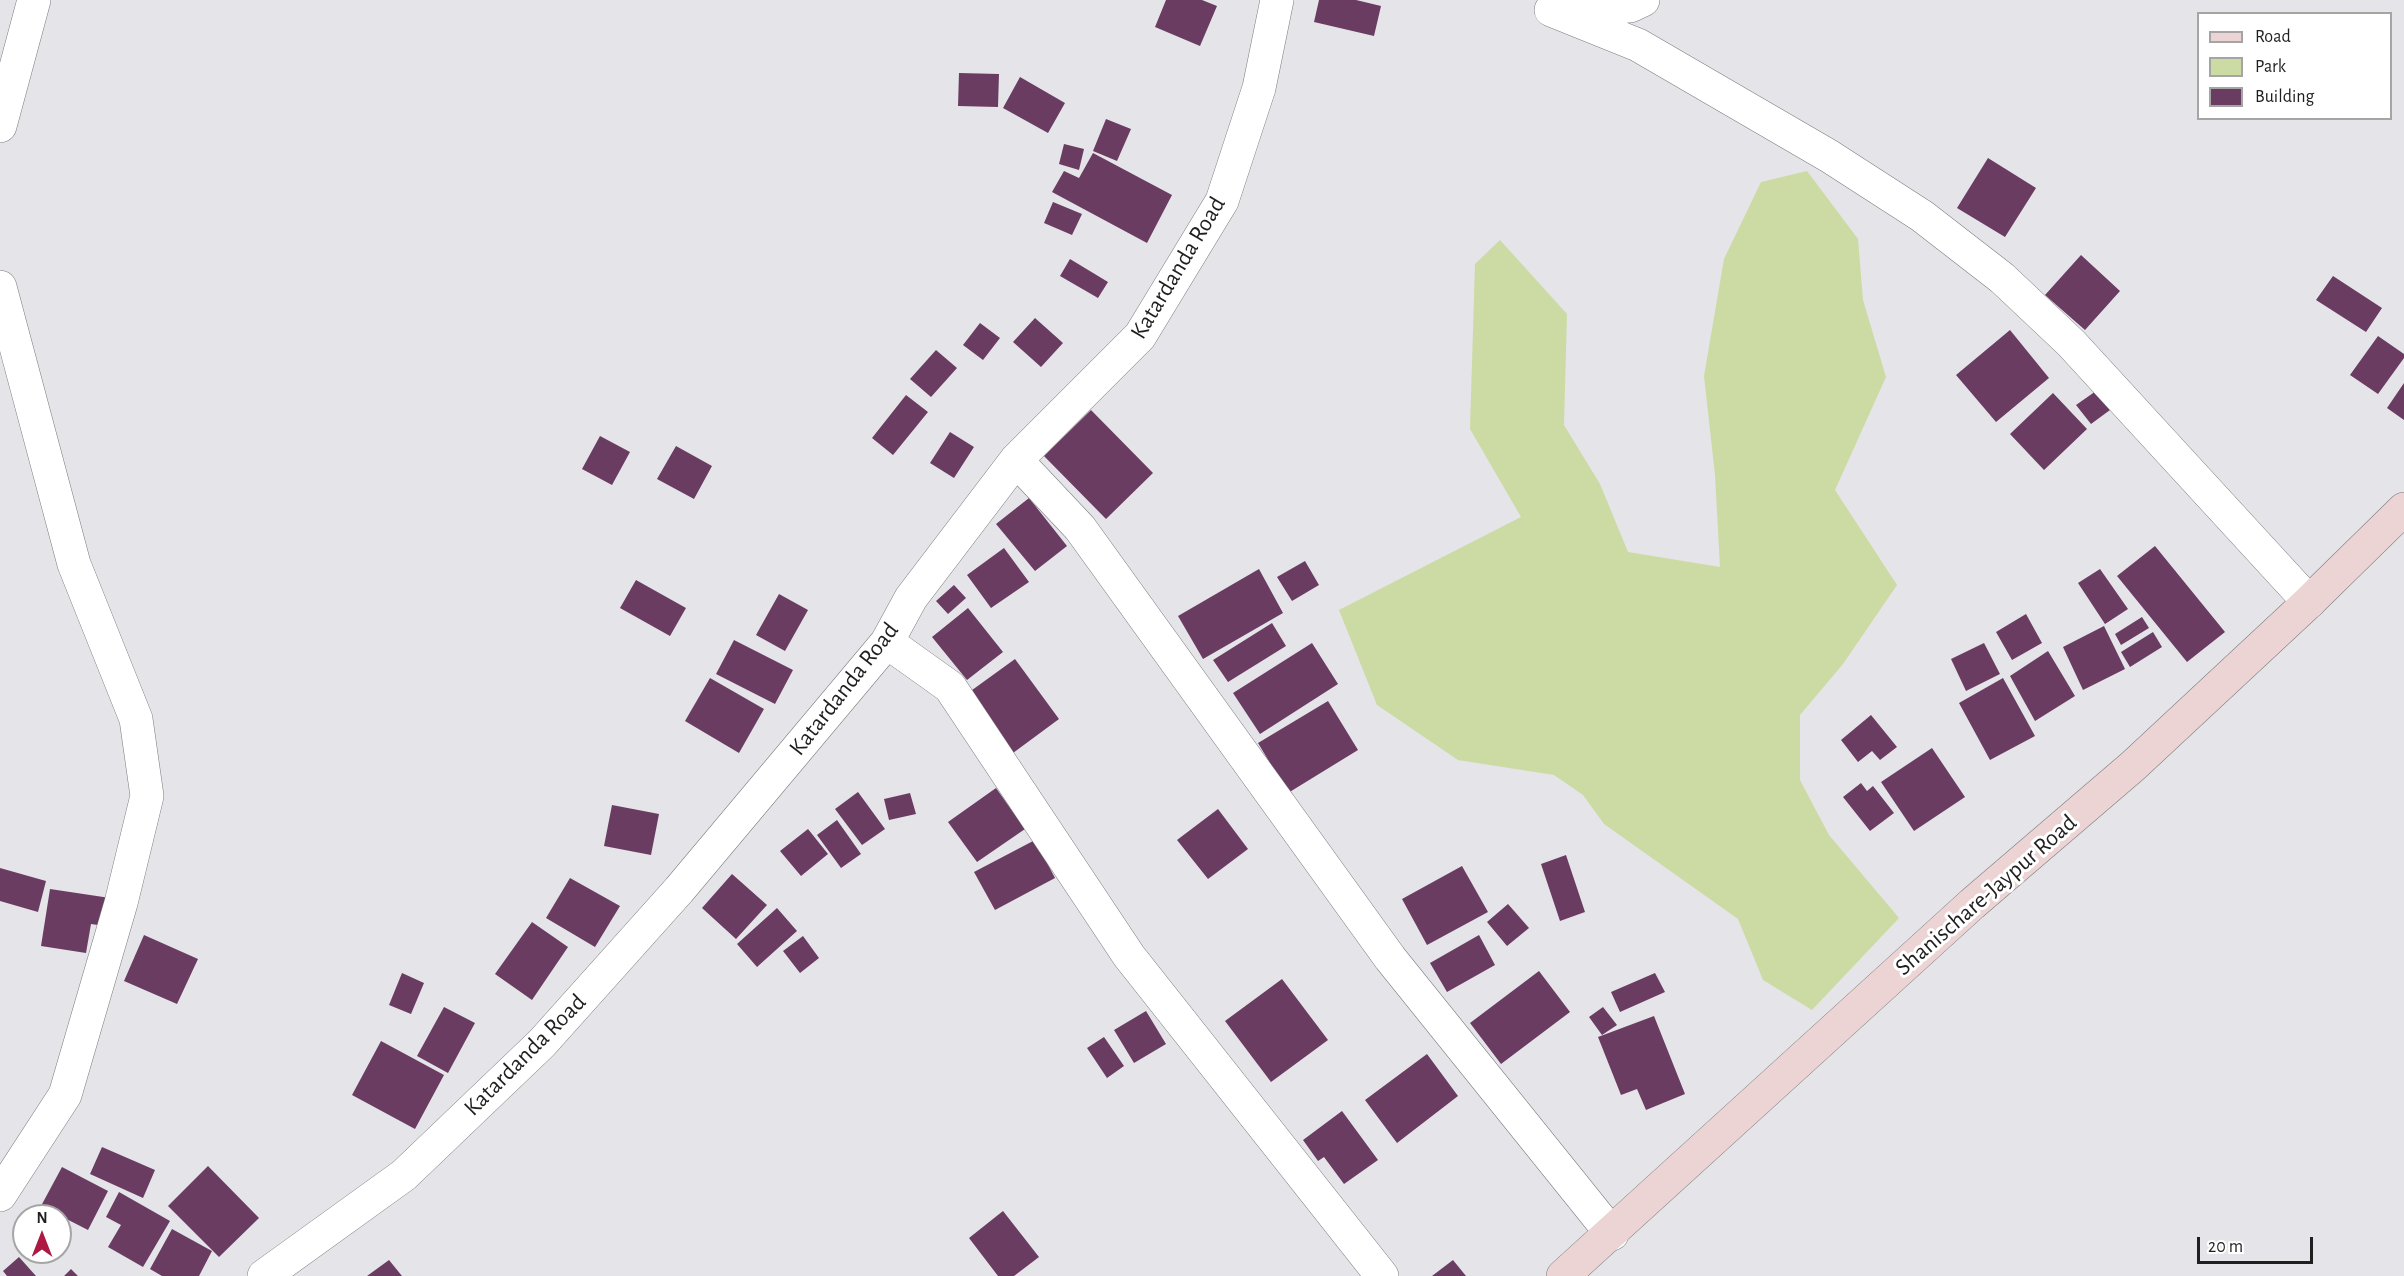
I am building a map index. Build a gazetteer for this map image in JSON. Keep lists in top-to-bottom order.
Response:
{
  "streets": {
    "street": ["Katardanda Road", "Shanischare-Jaypur Road"]
  },
  "legend": ["Road", "Park", "Building"],
  "scale_bar": "20 m",
  "north": "top"
}
